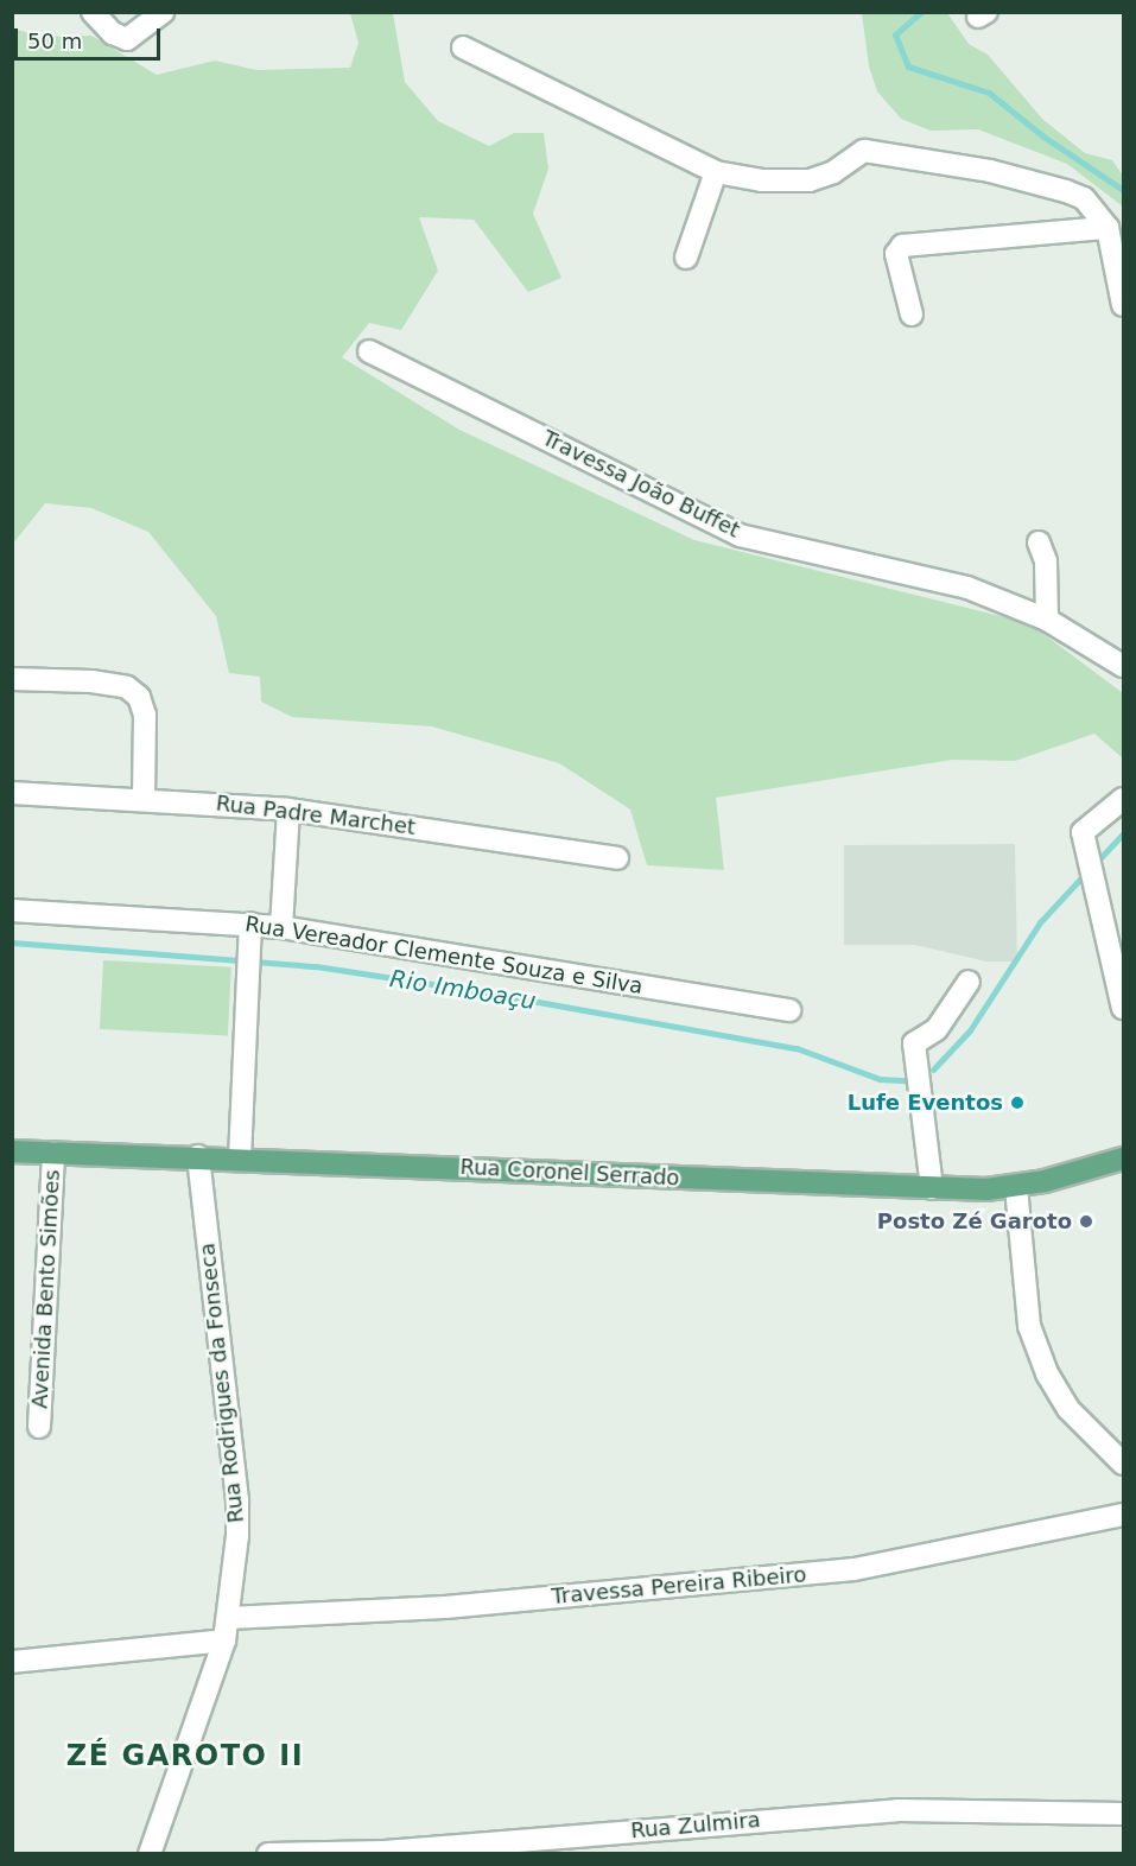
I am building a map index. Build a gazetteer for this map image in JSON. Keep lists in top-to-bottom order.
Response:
{
  "streets": {
    "main road": ["Rua Coronel Serrado"],
    "street": [
      "Travessa João Buffet",
      "Rua Padre Marchet",
      "Rua Vereador Clemente Souza e Silva",
      "Avenida Bento Simões",
      "Rua Rodrigues da Fonseca",
      "Travessa Pereira Ribeiro",
      "Rua Zulmira"
    ]
  },
  "crossings": [
    ["Rua Coronel Serrado", "Avenida Bento Simões"],
    ["Rua Coronel Serrado", "Rua Rodrigues da Fonseca"],
    ["Rua Rodrigues da Fonseca", "Travessa Pereira Ribeiro"]
  ],
  "districts": ["ZÉ GAROTO II"],
  "water": ["Rio Imboaçu"],
  "places": ["Lufe Eventos", "Posto Zé Garoto"],
  "scale_bar": "50 m"
}
